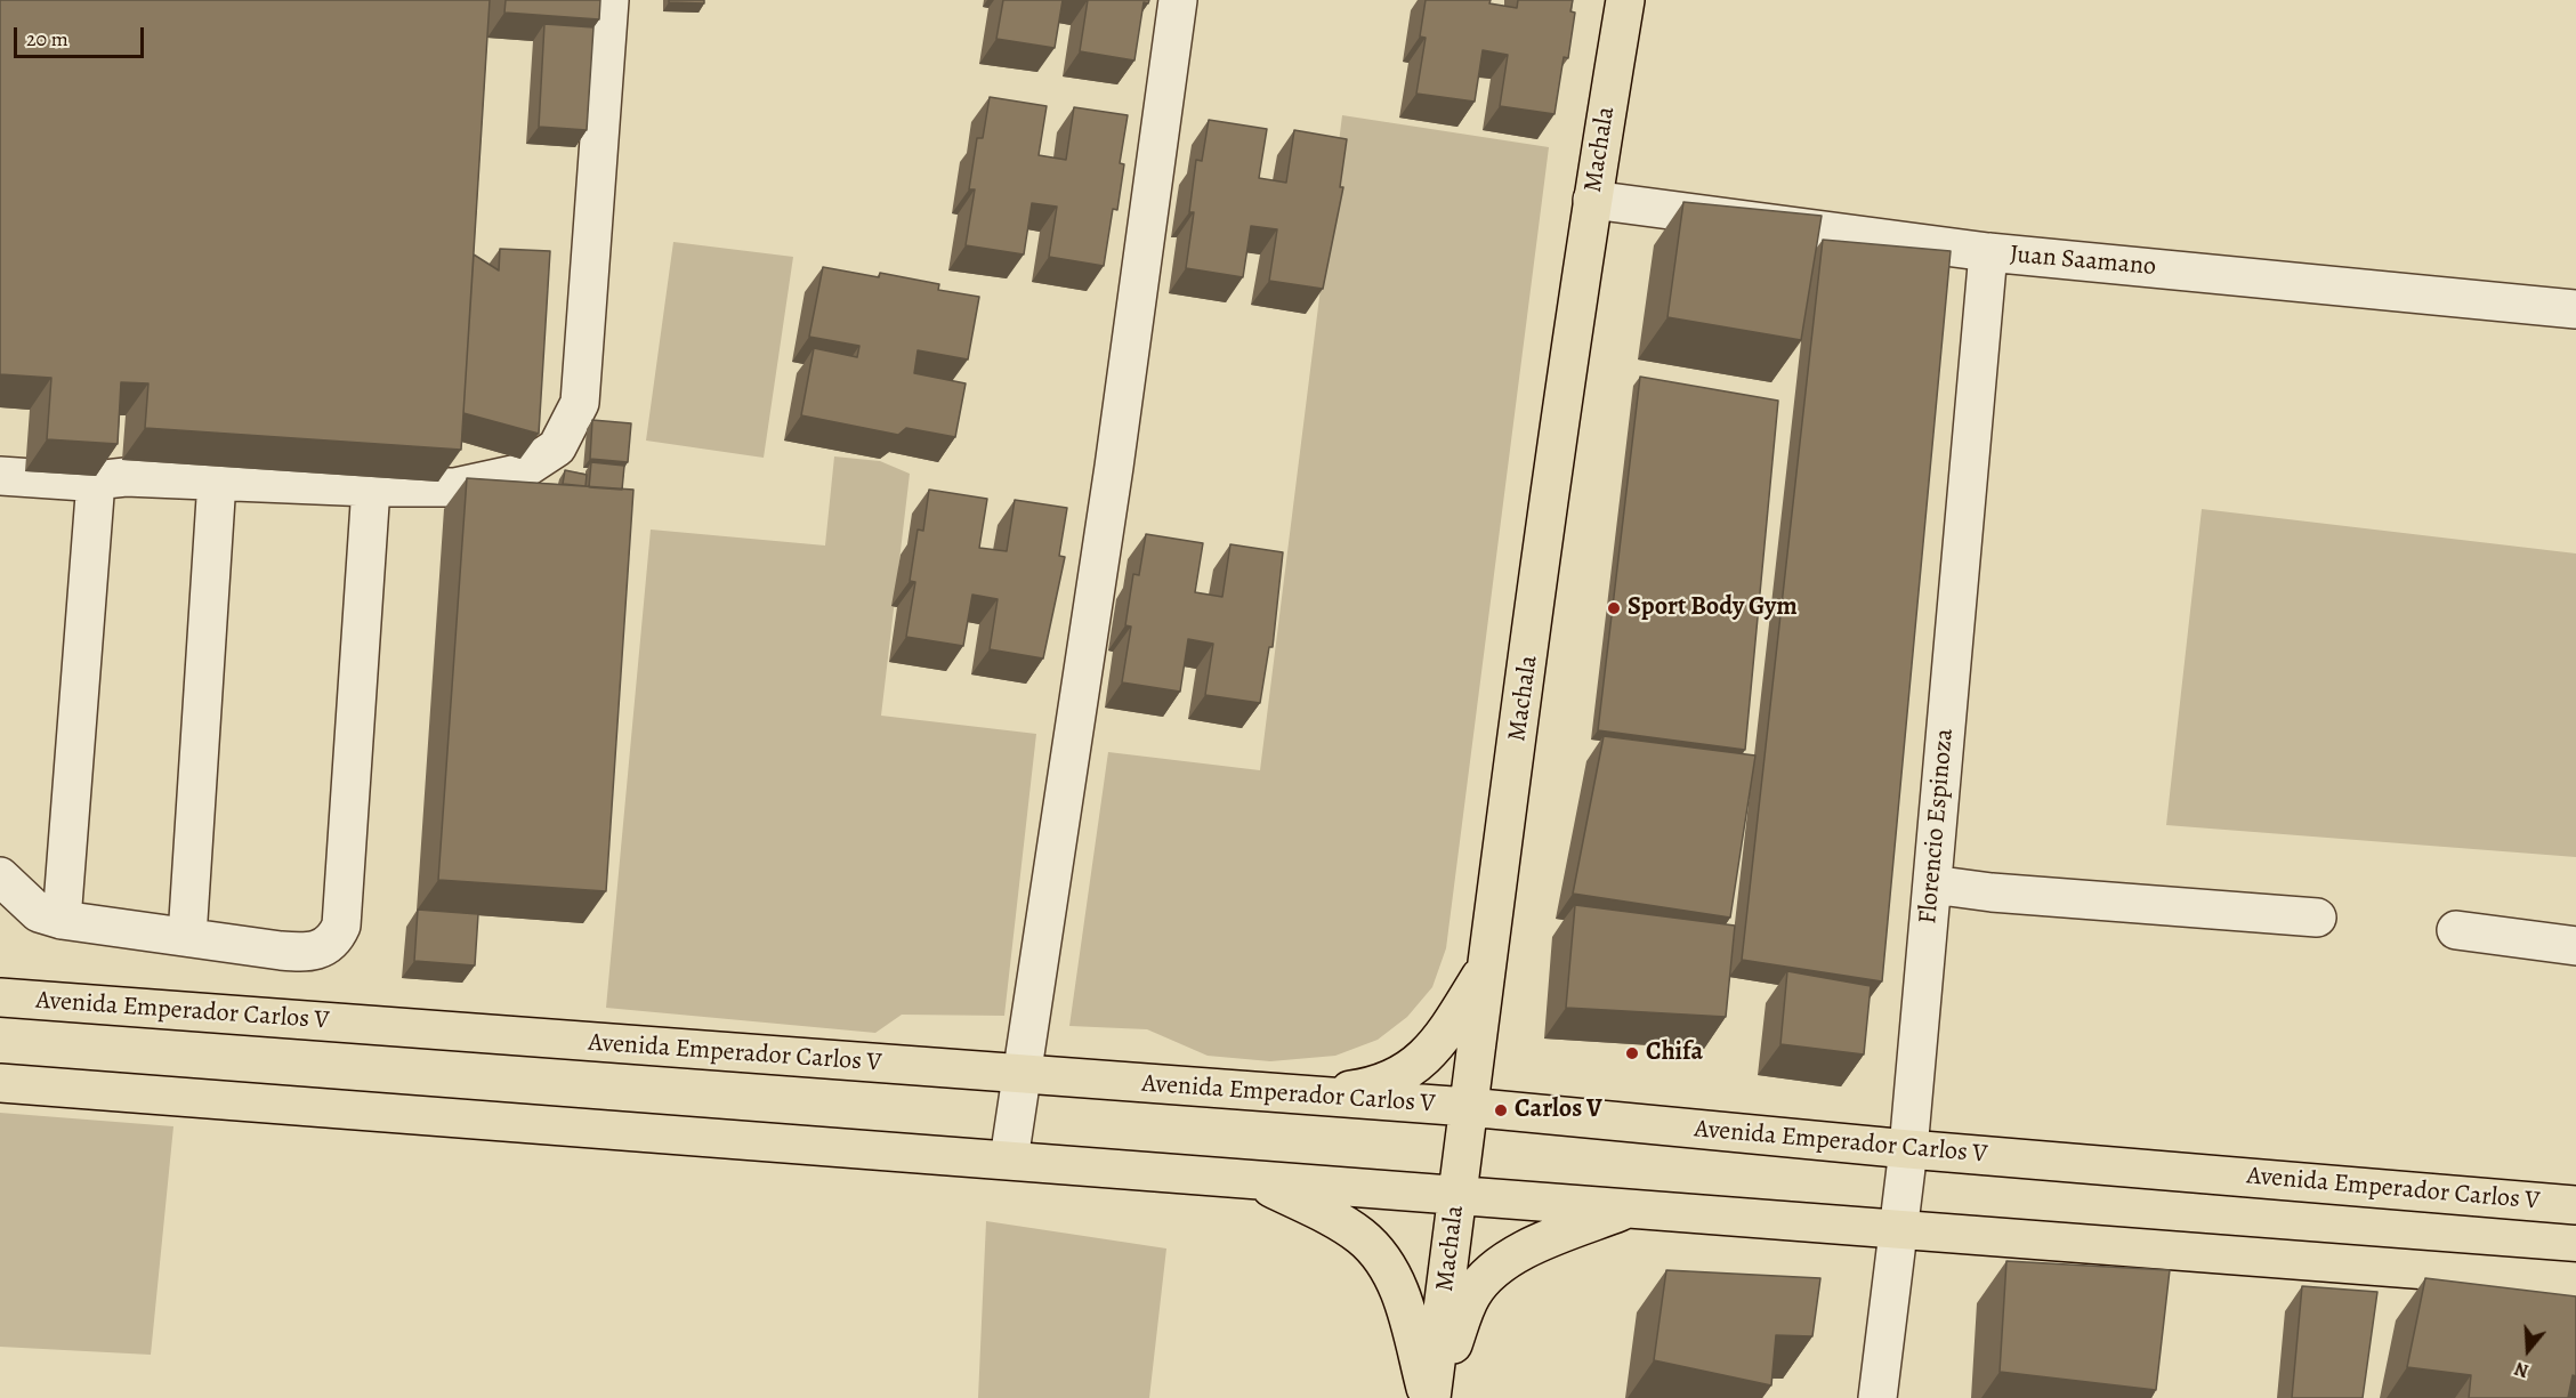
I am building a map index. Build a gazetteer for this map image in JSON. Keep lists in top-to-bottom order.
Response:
{
  "streets": {
    "main road": ["Machala", "Avenida Emperador Carlos V"],
    "street": ["Juan Saamano", "Florencio Espinoza"]
  },
  "crossings": [
    ["Machala", "Juan Saamano"],
    ["Machala", "Avenida Emperador Carlos V"],
    ["Juan Saamano", "Florencio Espinoza"],
    ["Florencio Espinoza", "Avenida Emperador Carlos V"]
  ],
  "places": ["Sport Body Gym", "Chifa", "Carlos V"],
  "scale_bar": "20 m",
  "north": "bottom"
}
